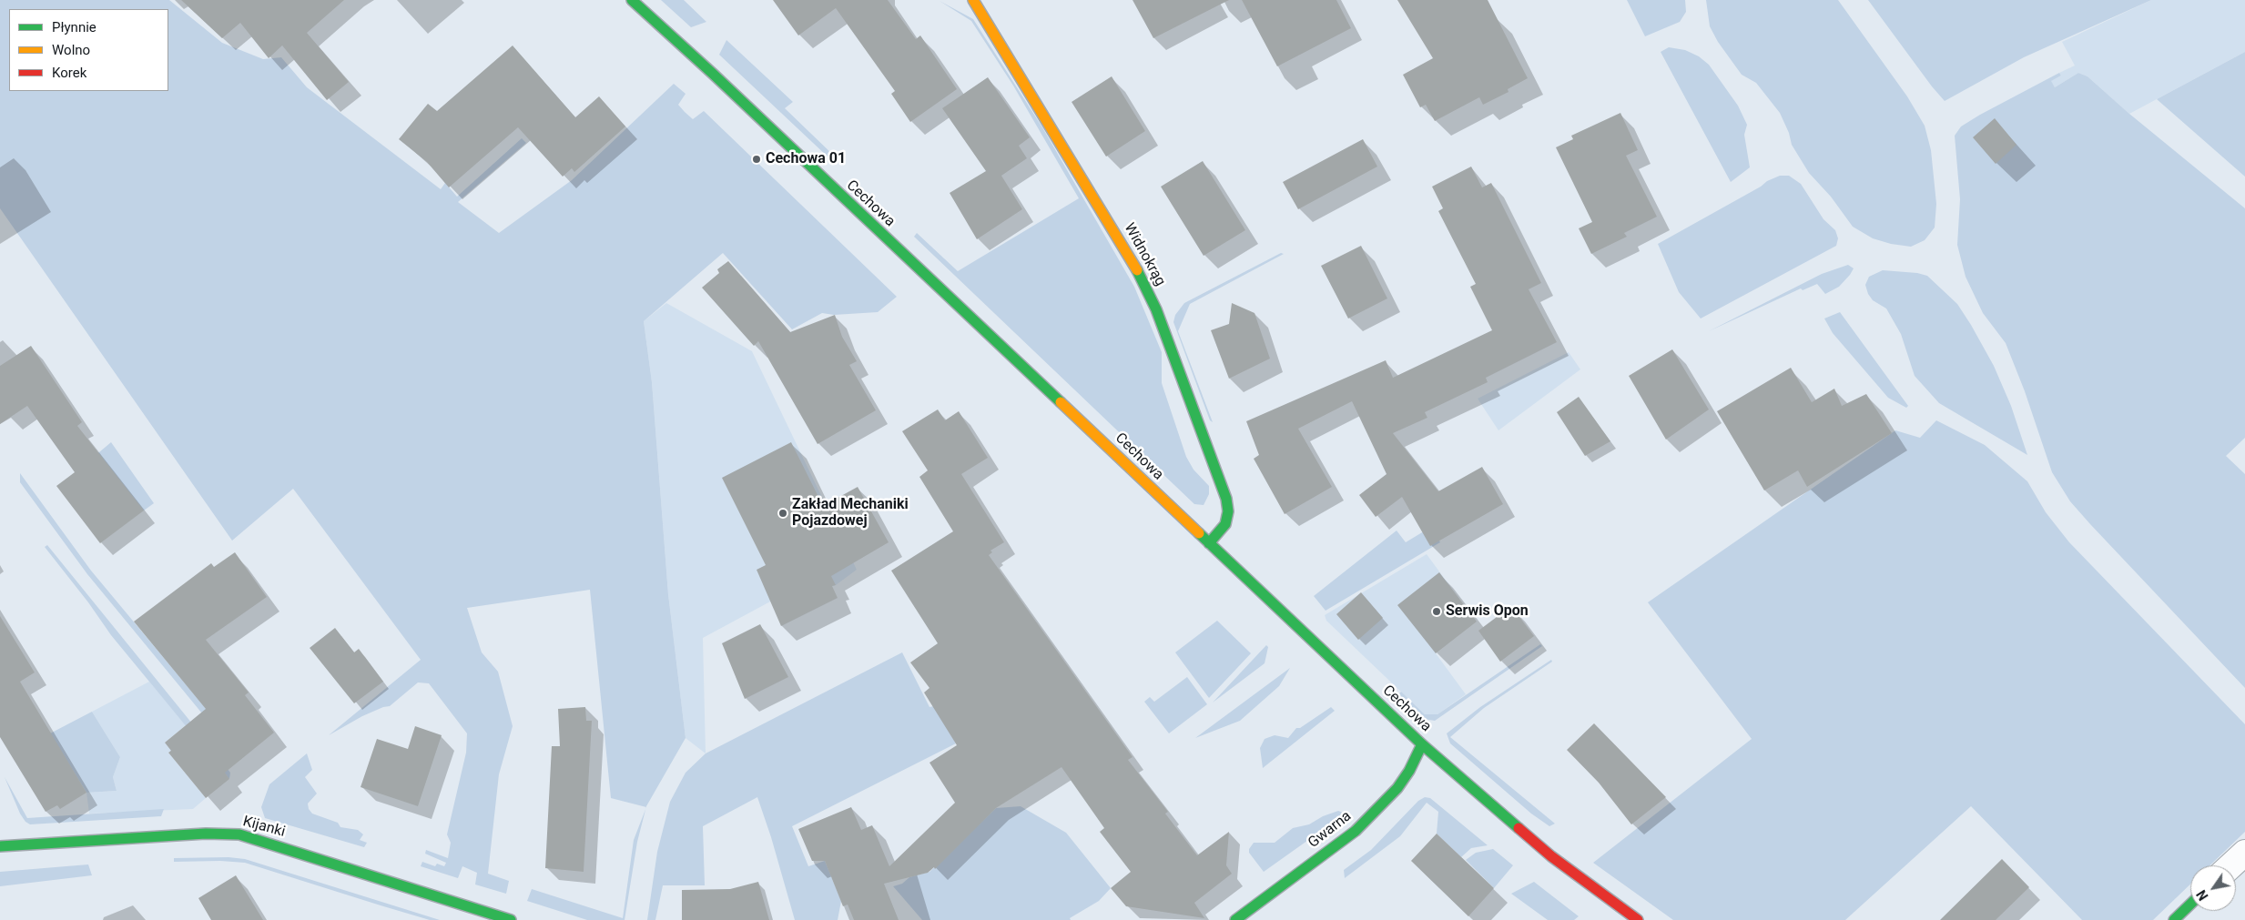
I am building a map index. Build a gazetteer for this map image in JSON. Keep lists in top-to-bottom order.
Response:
{
  "streets": {
    "street": [
      "Cechowa",
      "Widnokrąg",
      "Kijanki",
      "Gwarna"
    ]
  },
  "crossings": [
    ["Cechowa", "Widnokrąg"],
    ["Cechowa", "Gwarna"]
  ],
  "places": ["Cechowa 01", "Zakład Mechaniki Pojazdowej", "Serwis Opon"],
  "legend": ["Płynnie", "Wolno", "Korek"],
  "north": "bottom left"
}
